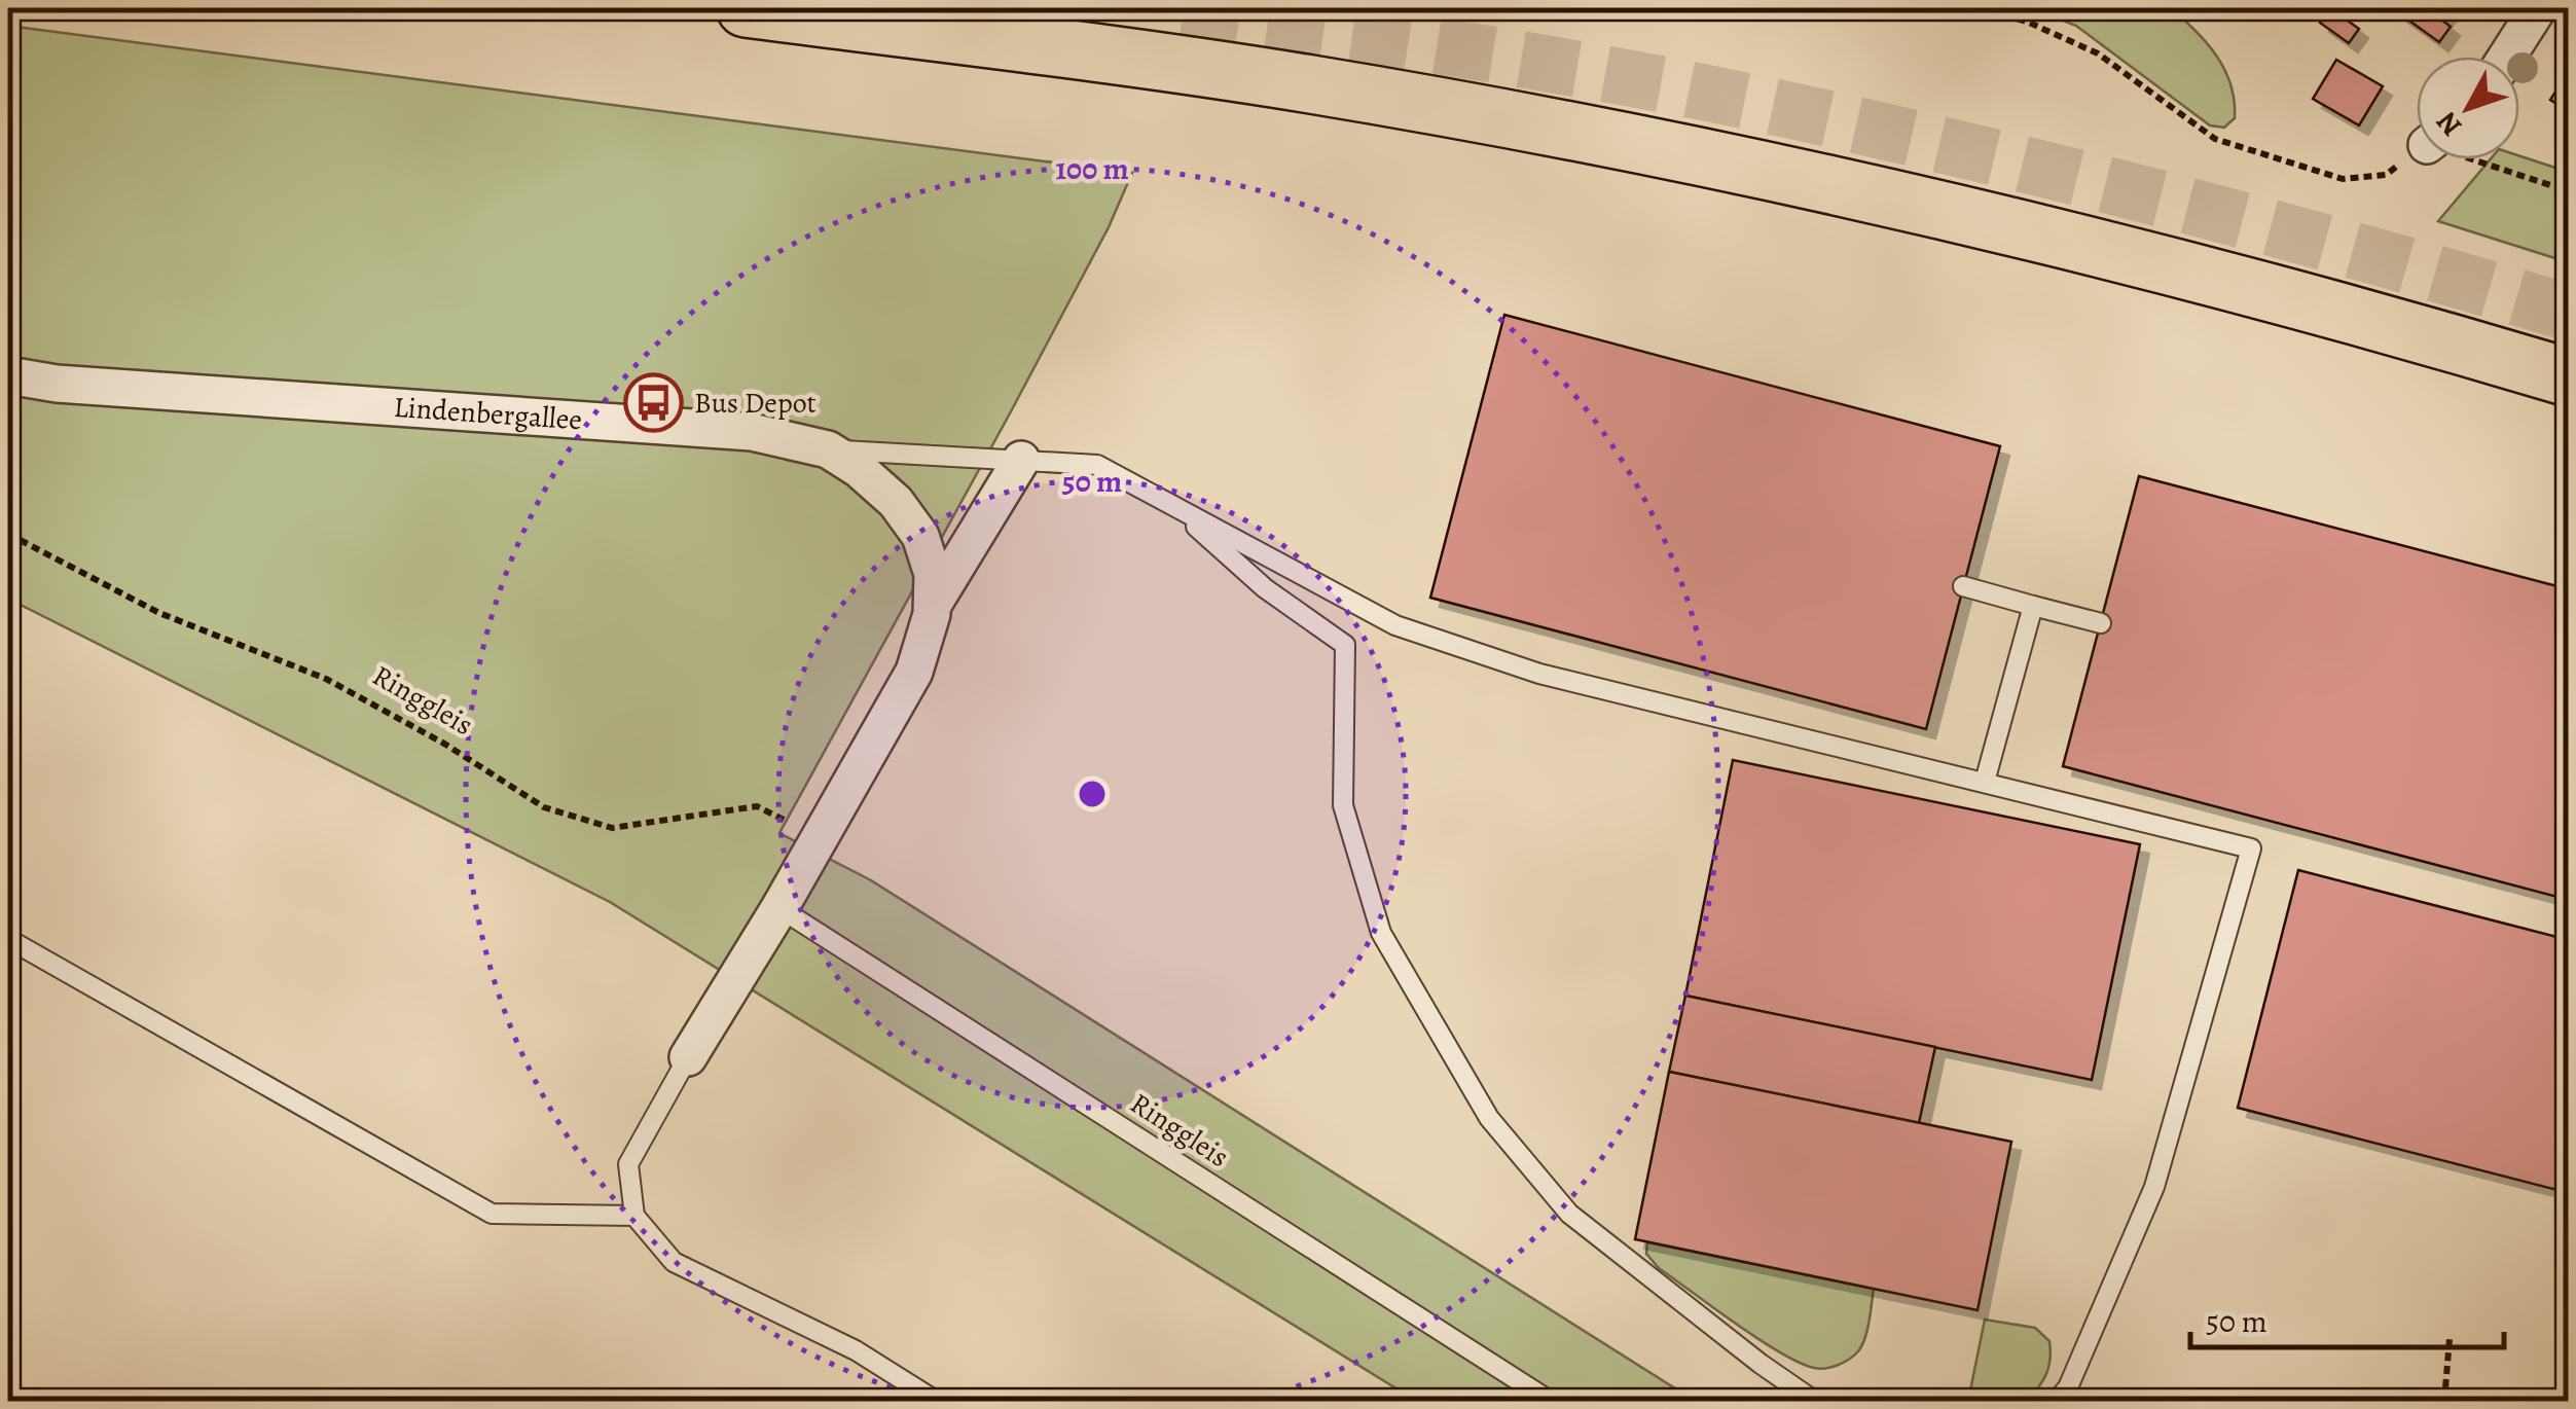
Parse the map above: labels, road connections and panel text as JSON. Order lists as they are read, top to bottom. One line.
{"streets":{"street":["Lindenbergallee"],"lane":["Ringgleis"]},"crossings":[["Lindenbergallee","Ringgleis"]],"places":{"bus stop":["Bus Depot"]},"scale_bar":"50 m","north":"bottom left","rings":["100 m","50 m"]}
